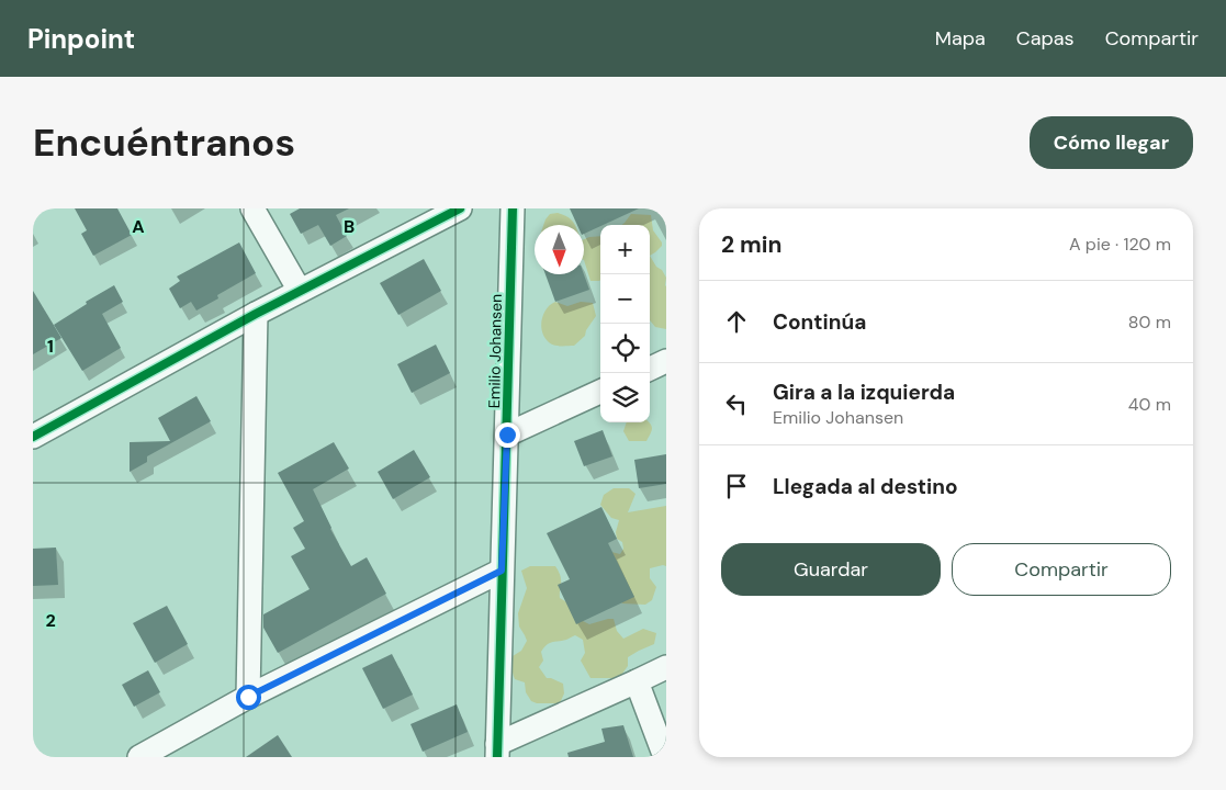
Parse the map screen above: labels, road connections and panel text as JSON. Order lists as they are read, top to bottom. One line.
{"streets":{"street":["Emilio Johansen"]},"north":"bottom","page":{"header":"Pinpoint","nav":["Mapa","Capas","Compartir"],"buttons":["Cómo llegar",["Guardar","Compartir"]],"title":"Encuéntranos","heading":["2 min","A pie · 120 m"],"map_buttons":["+","−"],"list":[["Continúa","80 m"],["Gira a la izquierda","Emilio Johansen","40 m"],"Llegada al destino"]},"grid":{"columns":["A","B"],"rows":["1","2"]}}
